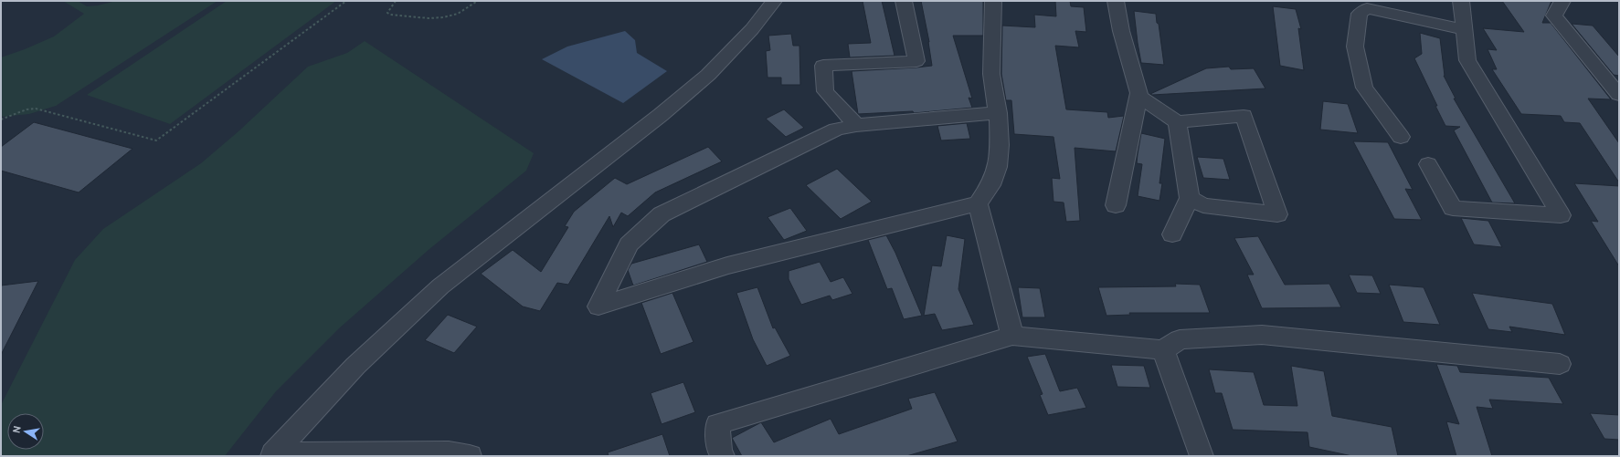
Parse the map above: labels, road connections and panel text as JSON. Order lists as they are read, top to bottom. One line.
{"north":"left"}
